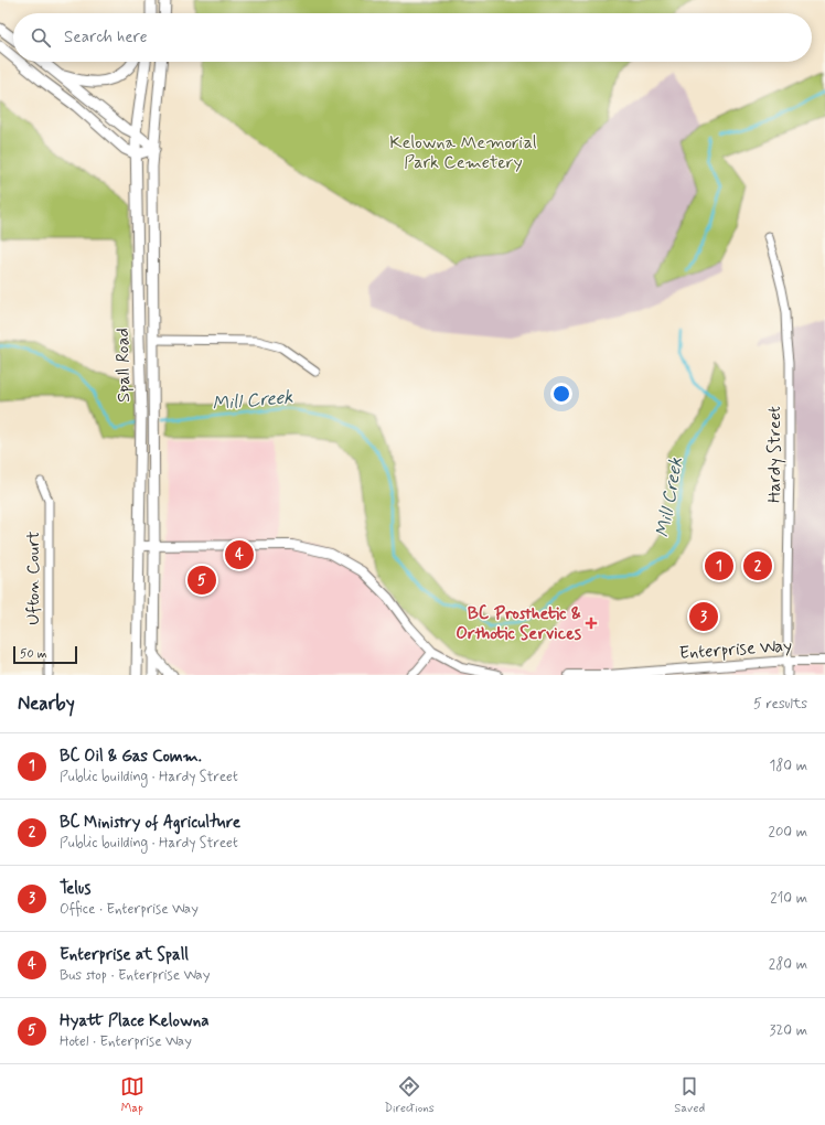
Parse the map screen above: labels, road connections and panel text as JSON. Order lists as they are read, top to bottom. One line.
{"streets":{"main road":["Spall Road"],"street":["Hardy Street","Ufton Court","Enterprise Way"]},"crossings":[["Hardy Street","Enterprise Way"]],"water":["Mill Creek"],"parks":["Kelowna Memorial Park Cemetery"],"places":{"health":["BC Prosthetic & Orthotic Services"]},"scale_bar":"50 m","page":{"search":"Search here","pins":["4","1","2","5","3"],"scale":"50 m","heading":["Nearby","5 results"],"list":[{"mark":"1","name":"BC Oil & Gas Comm.","note":"Public building · Hardy Street","value":"180 m"},{"mark":"2","name":"BC Ministry of Agriculture","note":"Public building · Hardy Street","value":"200 m"},{"mark":"3","name":"Telus","note":"Office · Enterprise Way","value":"210 m"},{"mark":"4","name":"Enterprise at Spall","note":"Bus stop · Enterprise Way","value":"280 m"},{"mark":"5","name":"Hyatt Place Kelowna","note":"Hotel · Enterprise Way","value":"320 m"}],"nav":["Map","Directions","Saved"]}}
